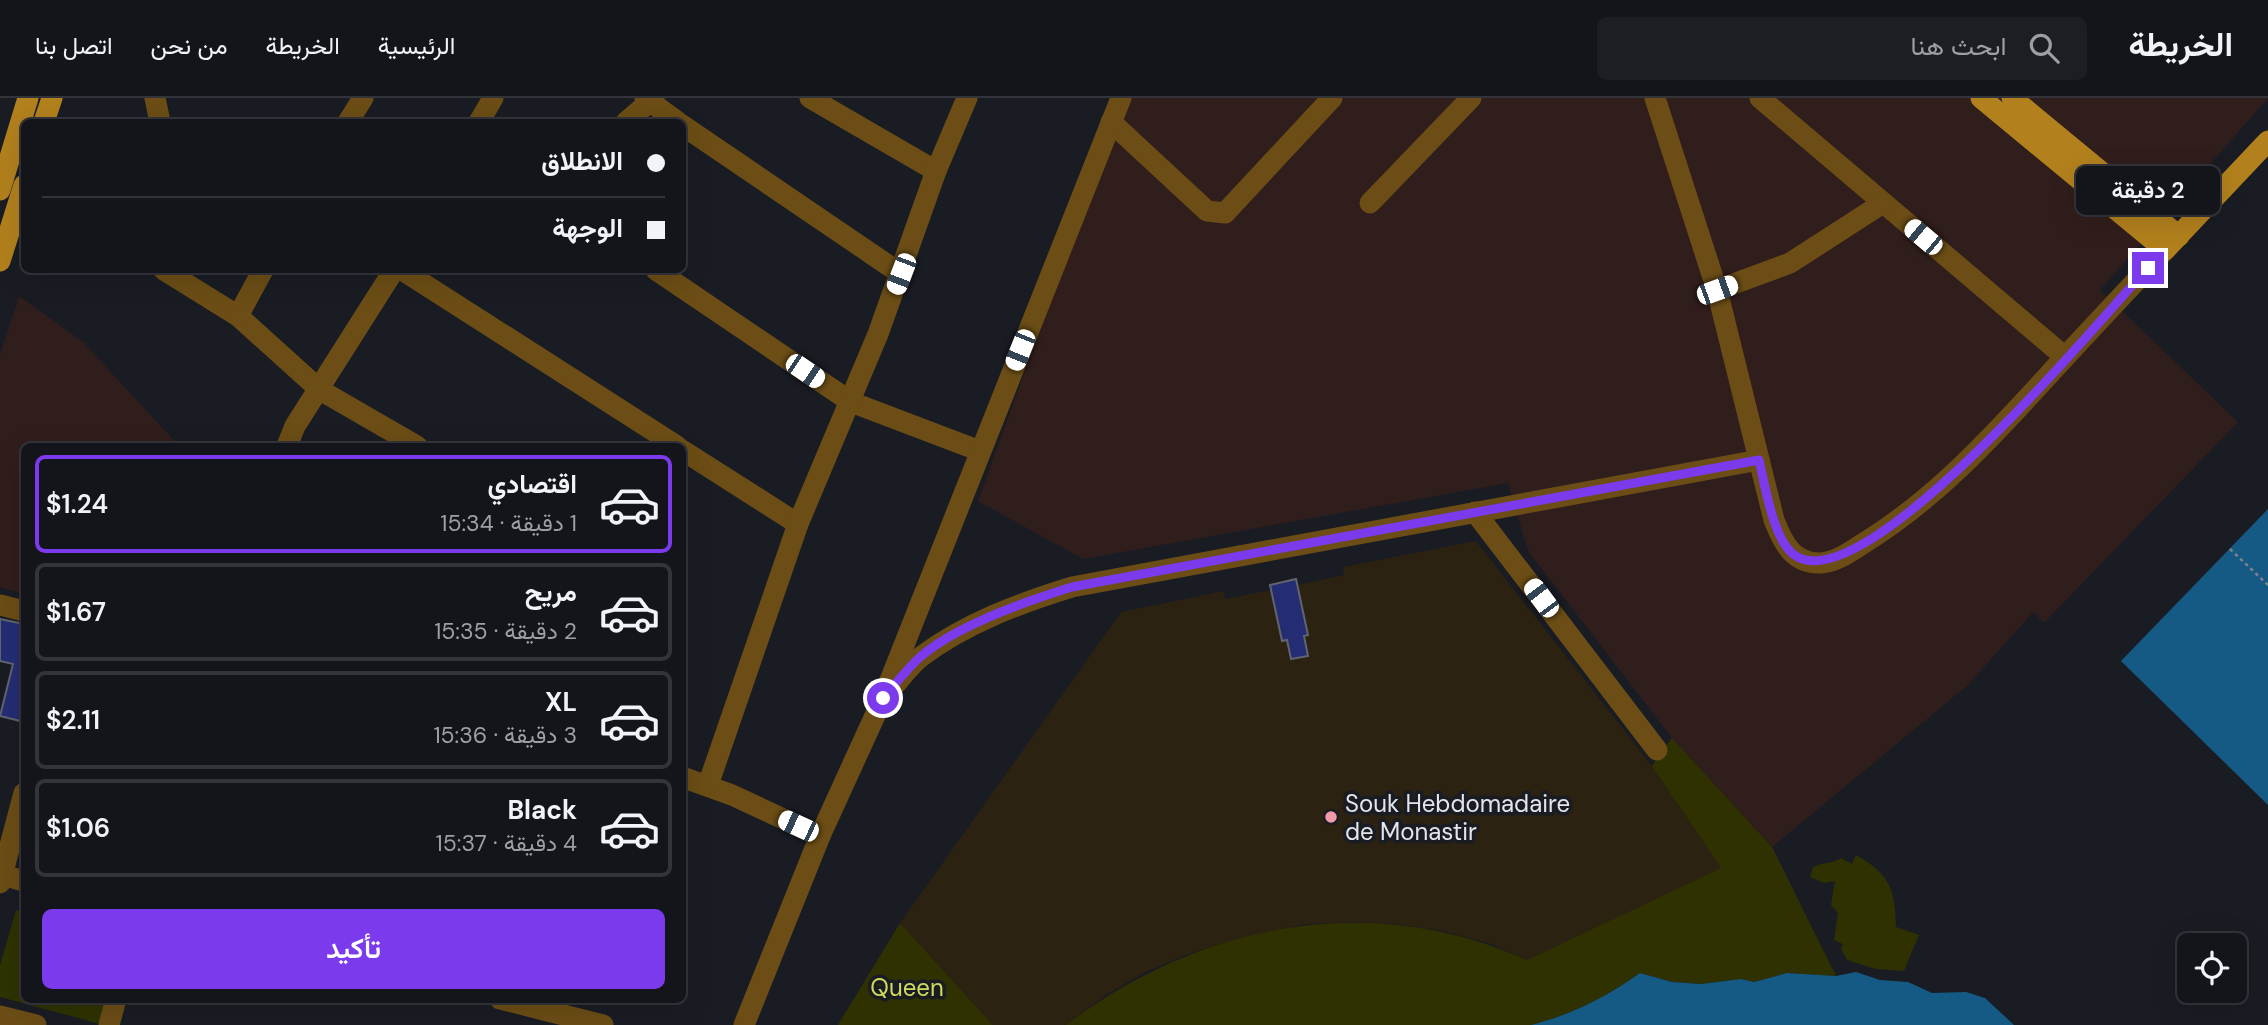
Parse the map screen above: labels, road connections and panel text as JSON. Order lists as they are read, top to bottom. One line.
{"parks":["Queen"],"places":["Souk Hebdomadaire de Monastir"],"page":{"header":"الخريطة","search":"ابحث هنا","nav":["الرئيسية","الخريطة","من نحن","اتصل بنا"],"banner":["الانطلاق","الوجهة"],"bubble":"2 دقيقة","list":[{"name":"اقتصادي","note":"1 دقيقة · 15:34","value":"$1.24"},{"name":"مريح","note":"2 دقيقة · 15:35","value":"$1.67"},{"name":"XL","note":"3 دقيقة · 15:36","value":"$2.11"},{"name":"Black","note":"4 دقيقة · 15:37","value":"$1.06"}],"buttons":"تأكيد"}}
